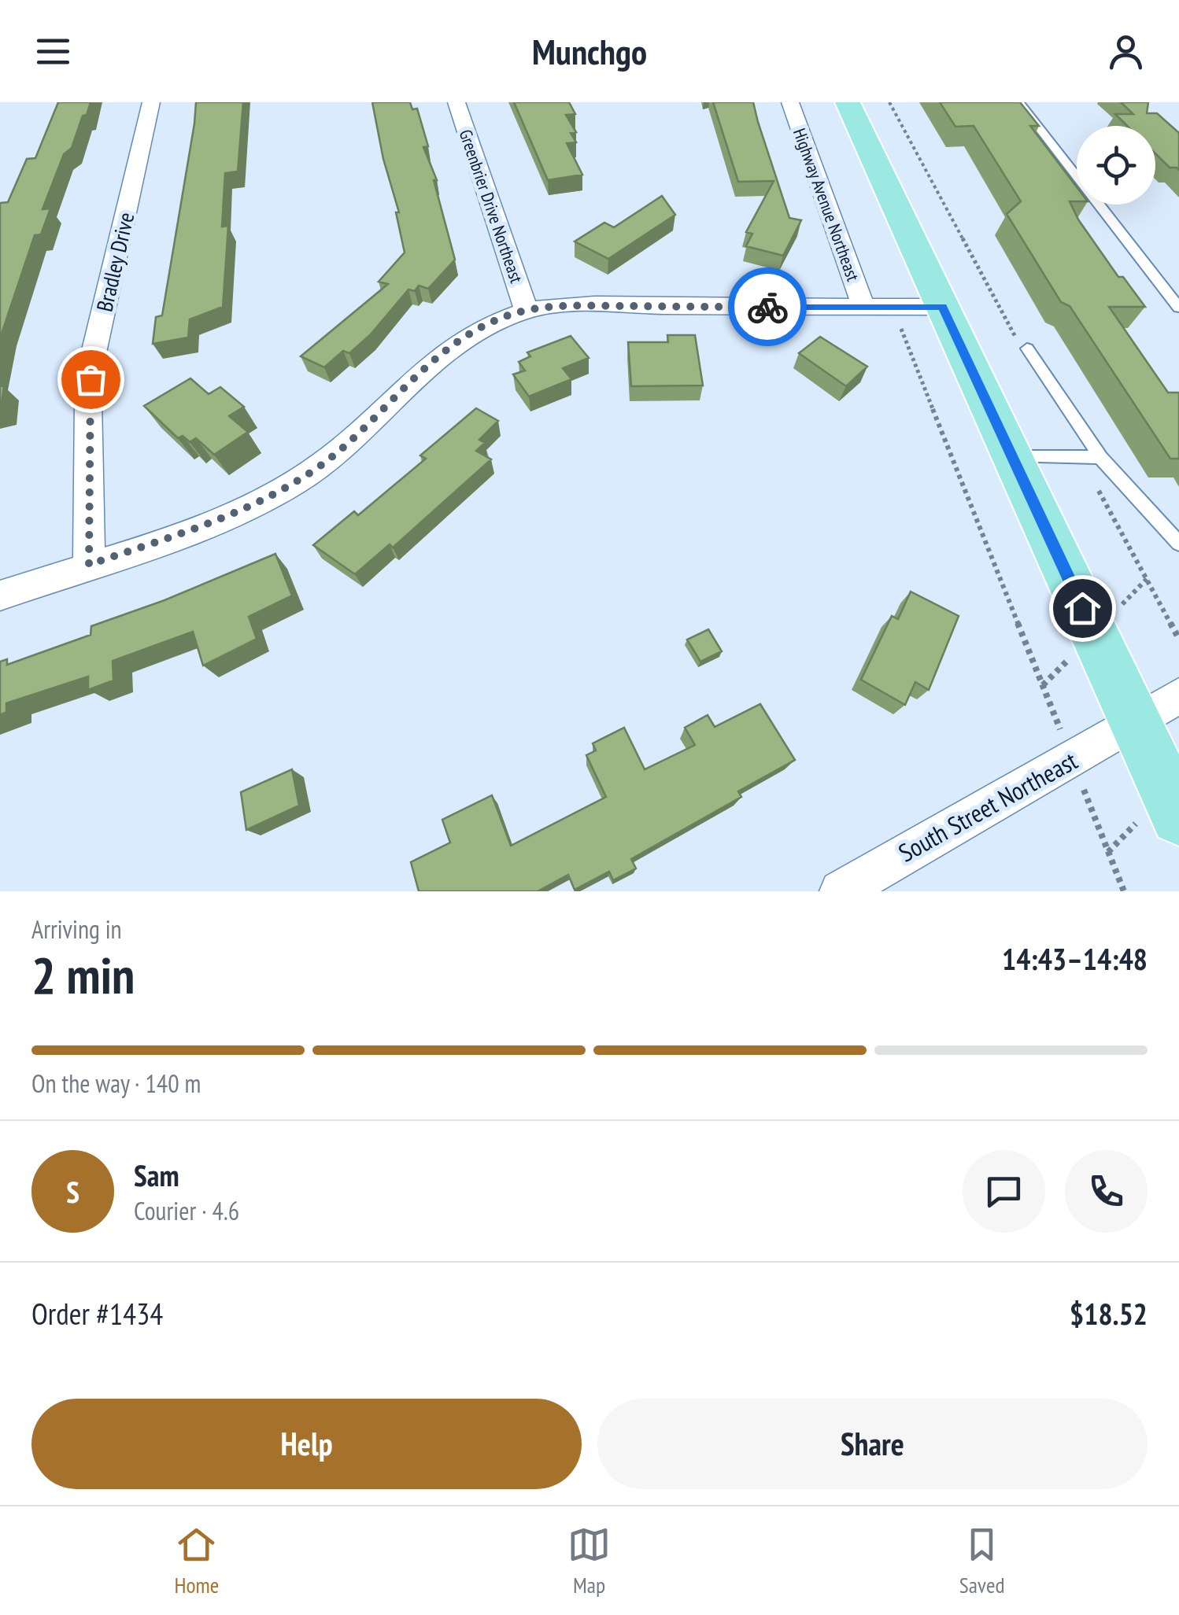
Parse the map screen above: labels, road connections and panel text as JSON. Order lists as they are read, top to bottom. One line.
{"streets":{"street":["Highway Avenue Northeast","Greenbrier Drive Northeast","Bradley Drive","South Street Northeast"]},"page":{"header":"Munchgo","heading":["2 min","Arriving in","14:43–14:48"],"panel":["Sam","Courier · 4.6","Order #1434","$18.52"],"bar":"On the way · 140 m","round":"S","buttons":["Help","Share"],"tabs":["Home","Map","Saved"]}}
